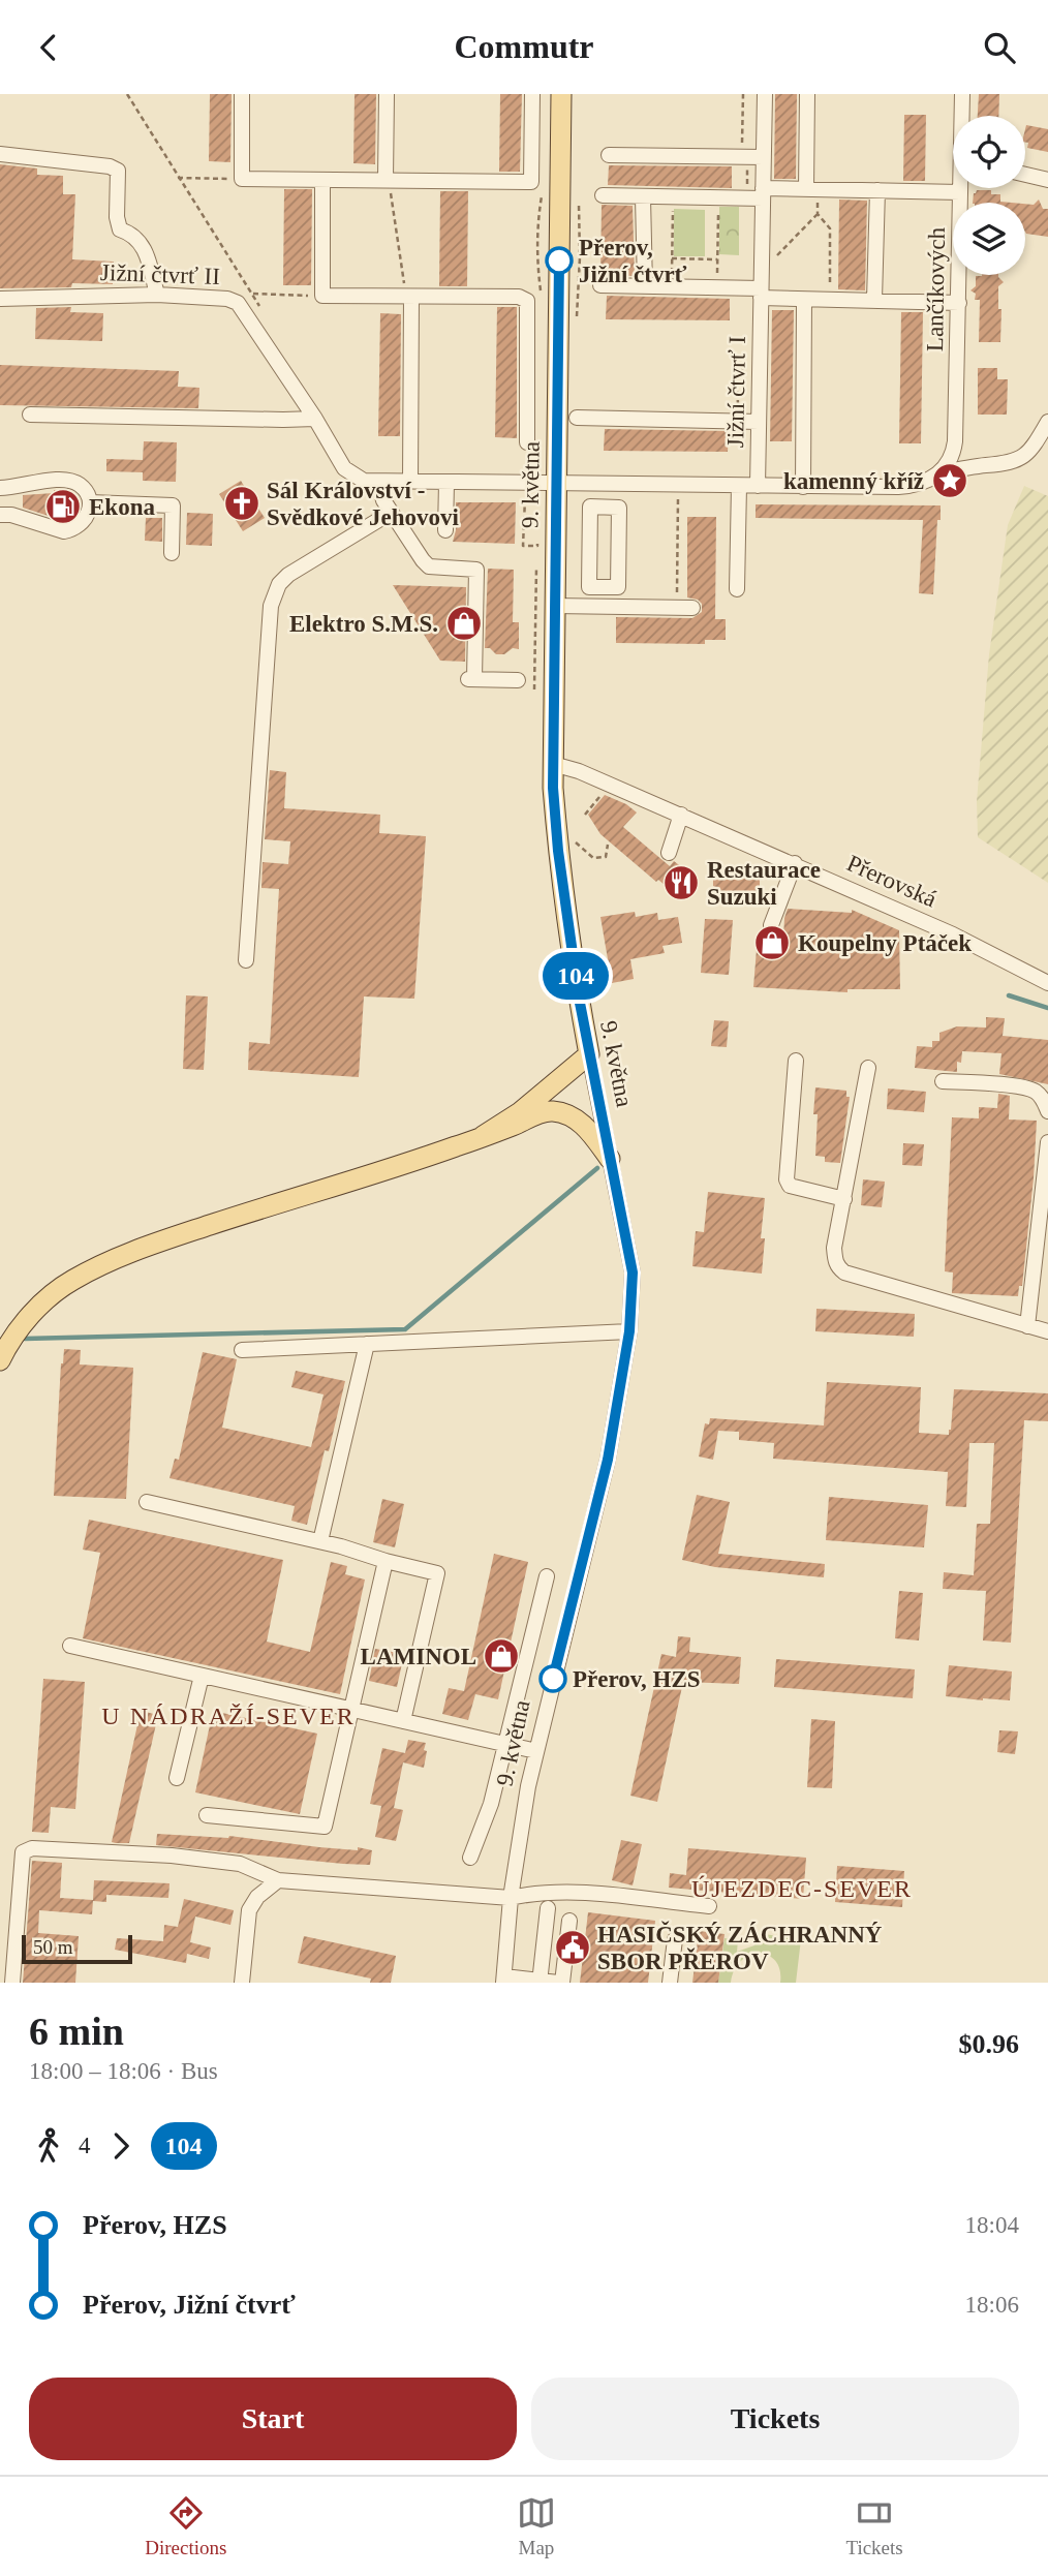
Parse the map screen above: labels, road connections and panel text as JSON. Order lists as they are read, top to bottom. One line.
{"streets":{"main road":["9. května"],"street":["Jižní čtvrť II","Lančíkových","Jižní čtvrť I","Přerovská"]},"crossings":[["9. května","Přerovská"]],"districts":["U NÁDRAŽÍ-SEVER","ÚJEZDEC-SEVER"],"places":{"other":["Přerov, Jižní čtvrť","Přerov, HZS"],"place":["kamenný kříž"],"church":["Sál Království - Svědkové Jehovovi"],"fuel station":["Ekona"],"shop":["Elektro S.M.S.","Koupelny Ptáček","LAMINOL"],"restaurant":["Restaurace Suzuki"],"public building":["HASIČSKÝ ZÁCHRANNÝ SBOR PŘEROV"]},"lines":["bus line 104"],"scale_bar":"50 m","page":{"header":"Commutr","on_map":"104","scale":"50 m","heading":["6 min","18:00 – 18:06 · Bus","$0.96"],"legs":["4","104"],"list":[{"name":"Přerov, HZS","value":"18:04"},{"name":"Přerov, Jižní čtvrť","value":"18:06"}],"buttons":["Start","Tickets"],"tabs":["Directions","Map","Tickets"]}}
